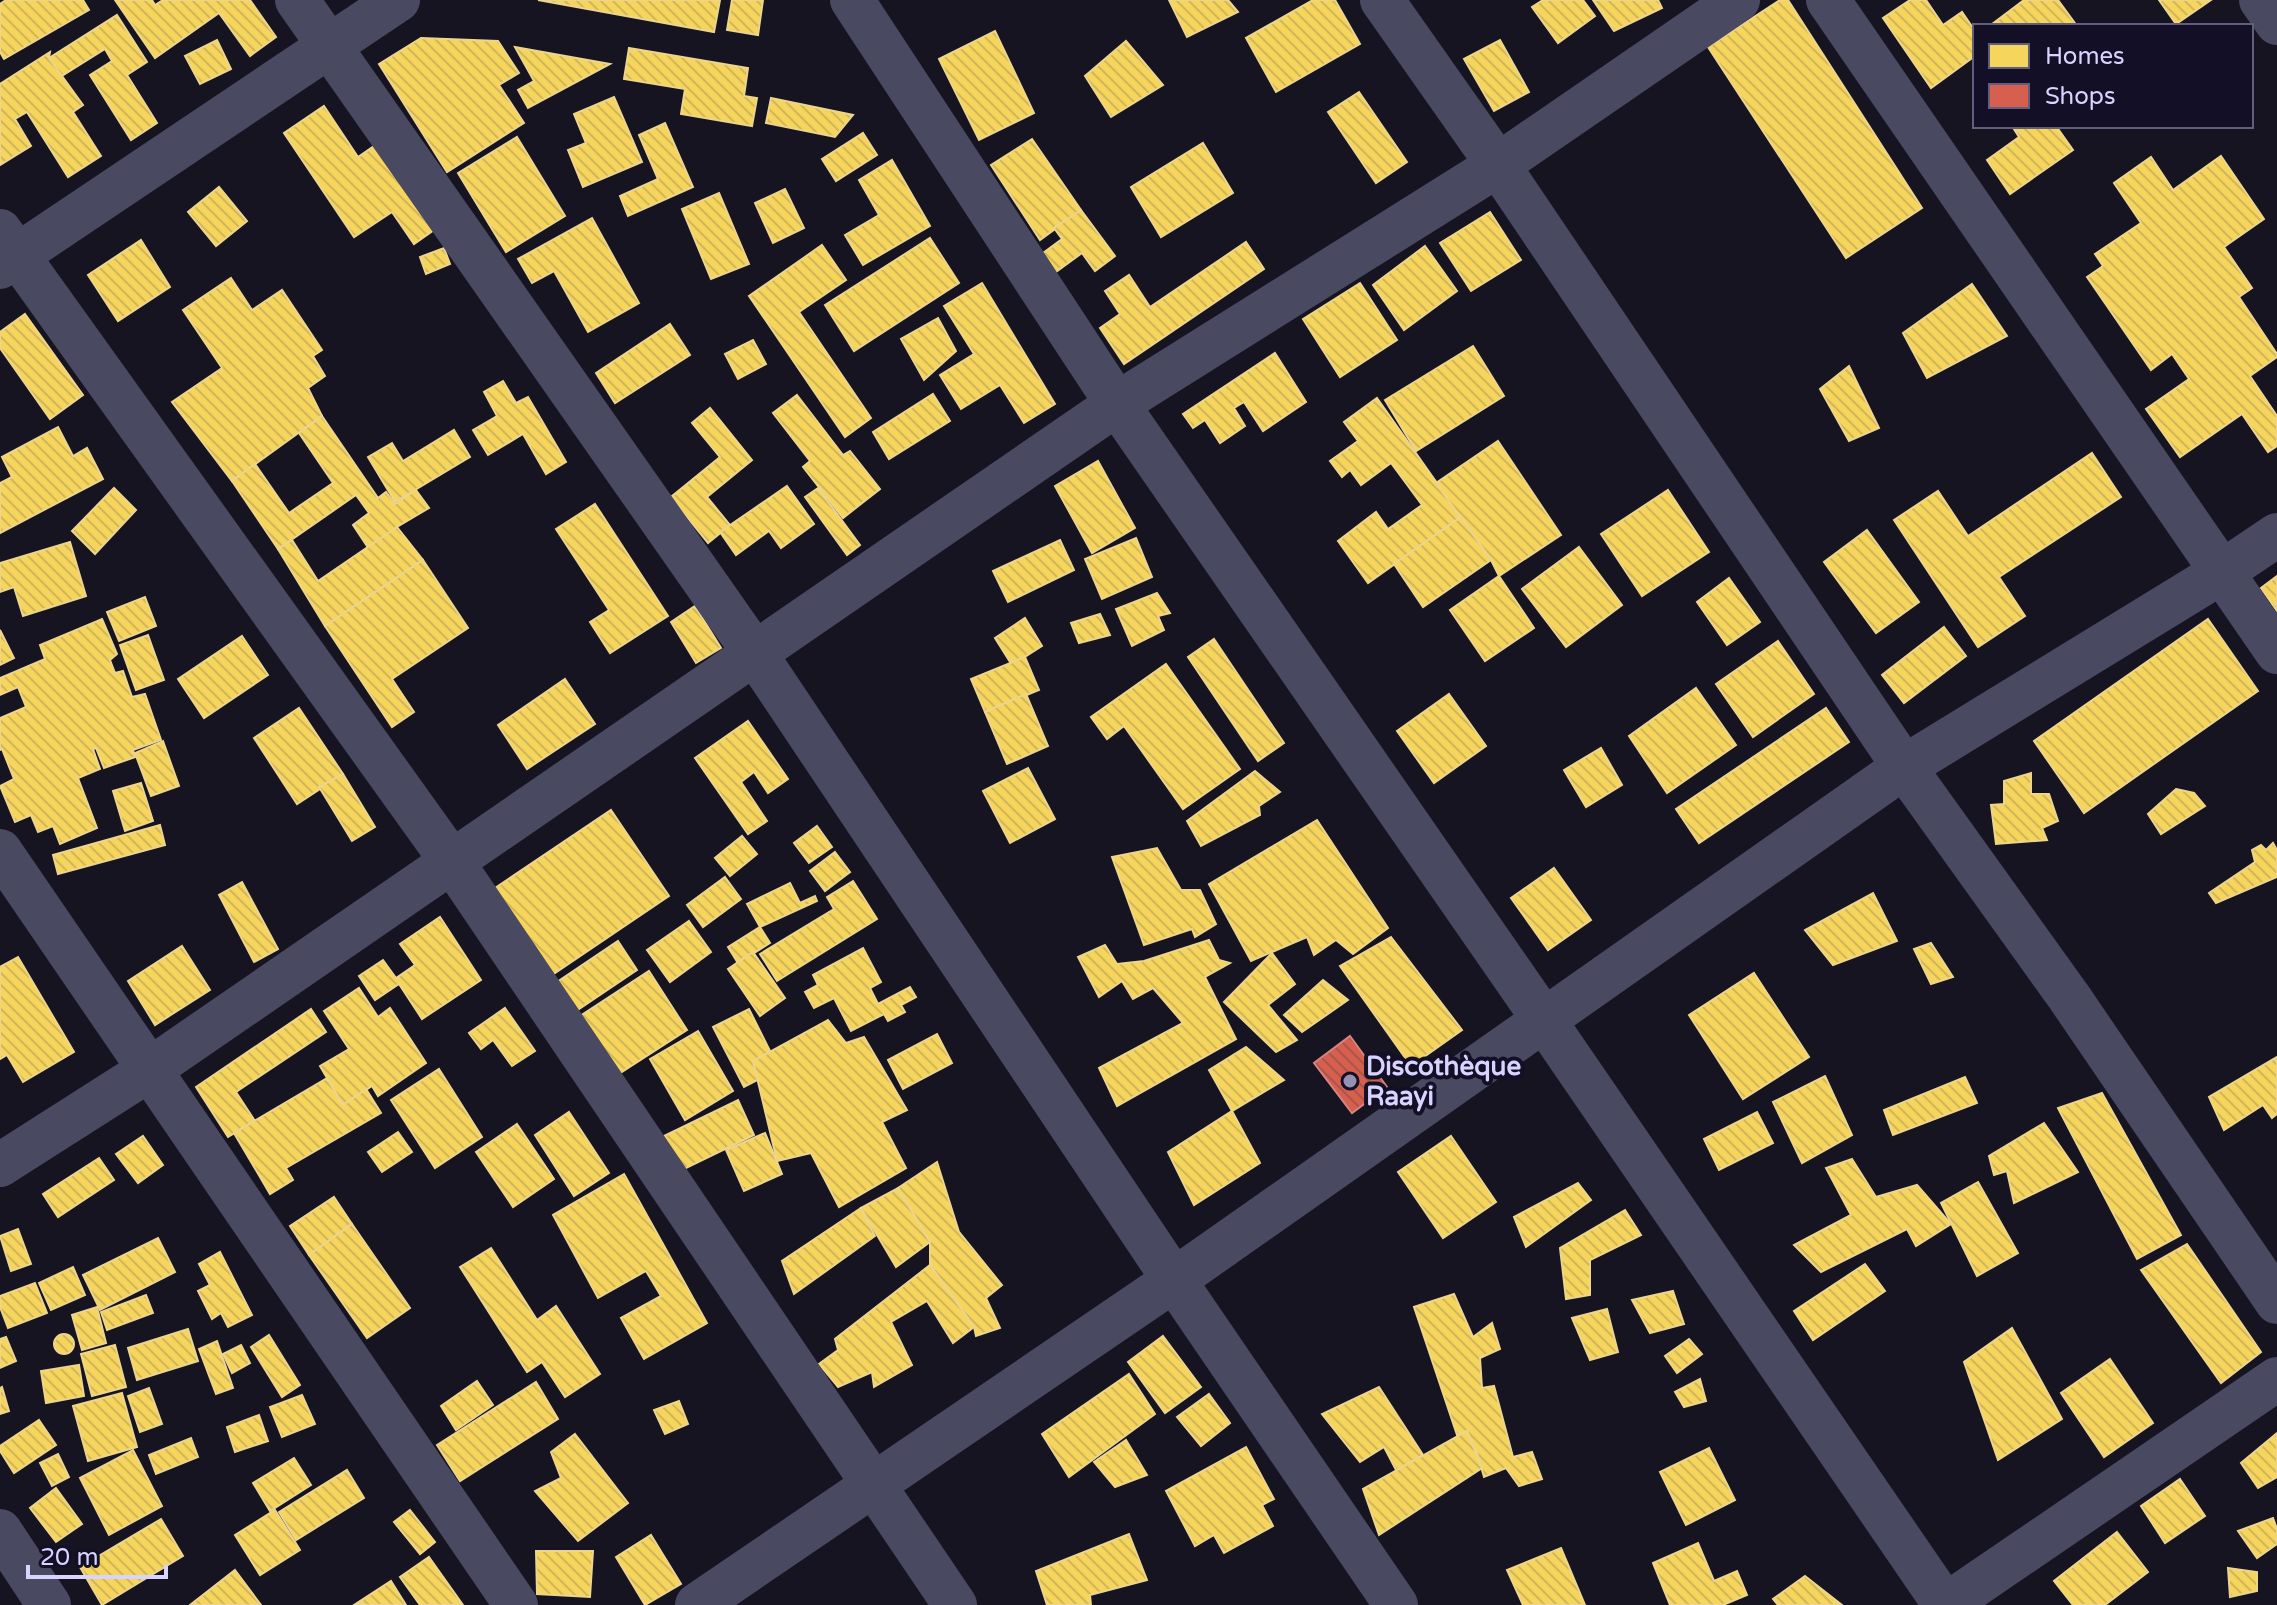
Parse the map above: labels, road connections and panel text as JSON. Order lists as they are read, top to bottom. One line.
{"places":["Discothèque Raayi"],"legend":["Homes","Shops"],"scale_bar":"20 m"}
